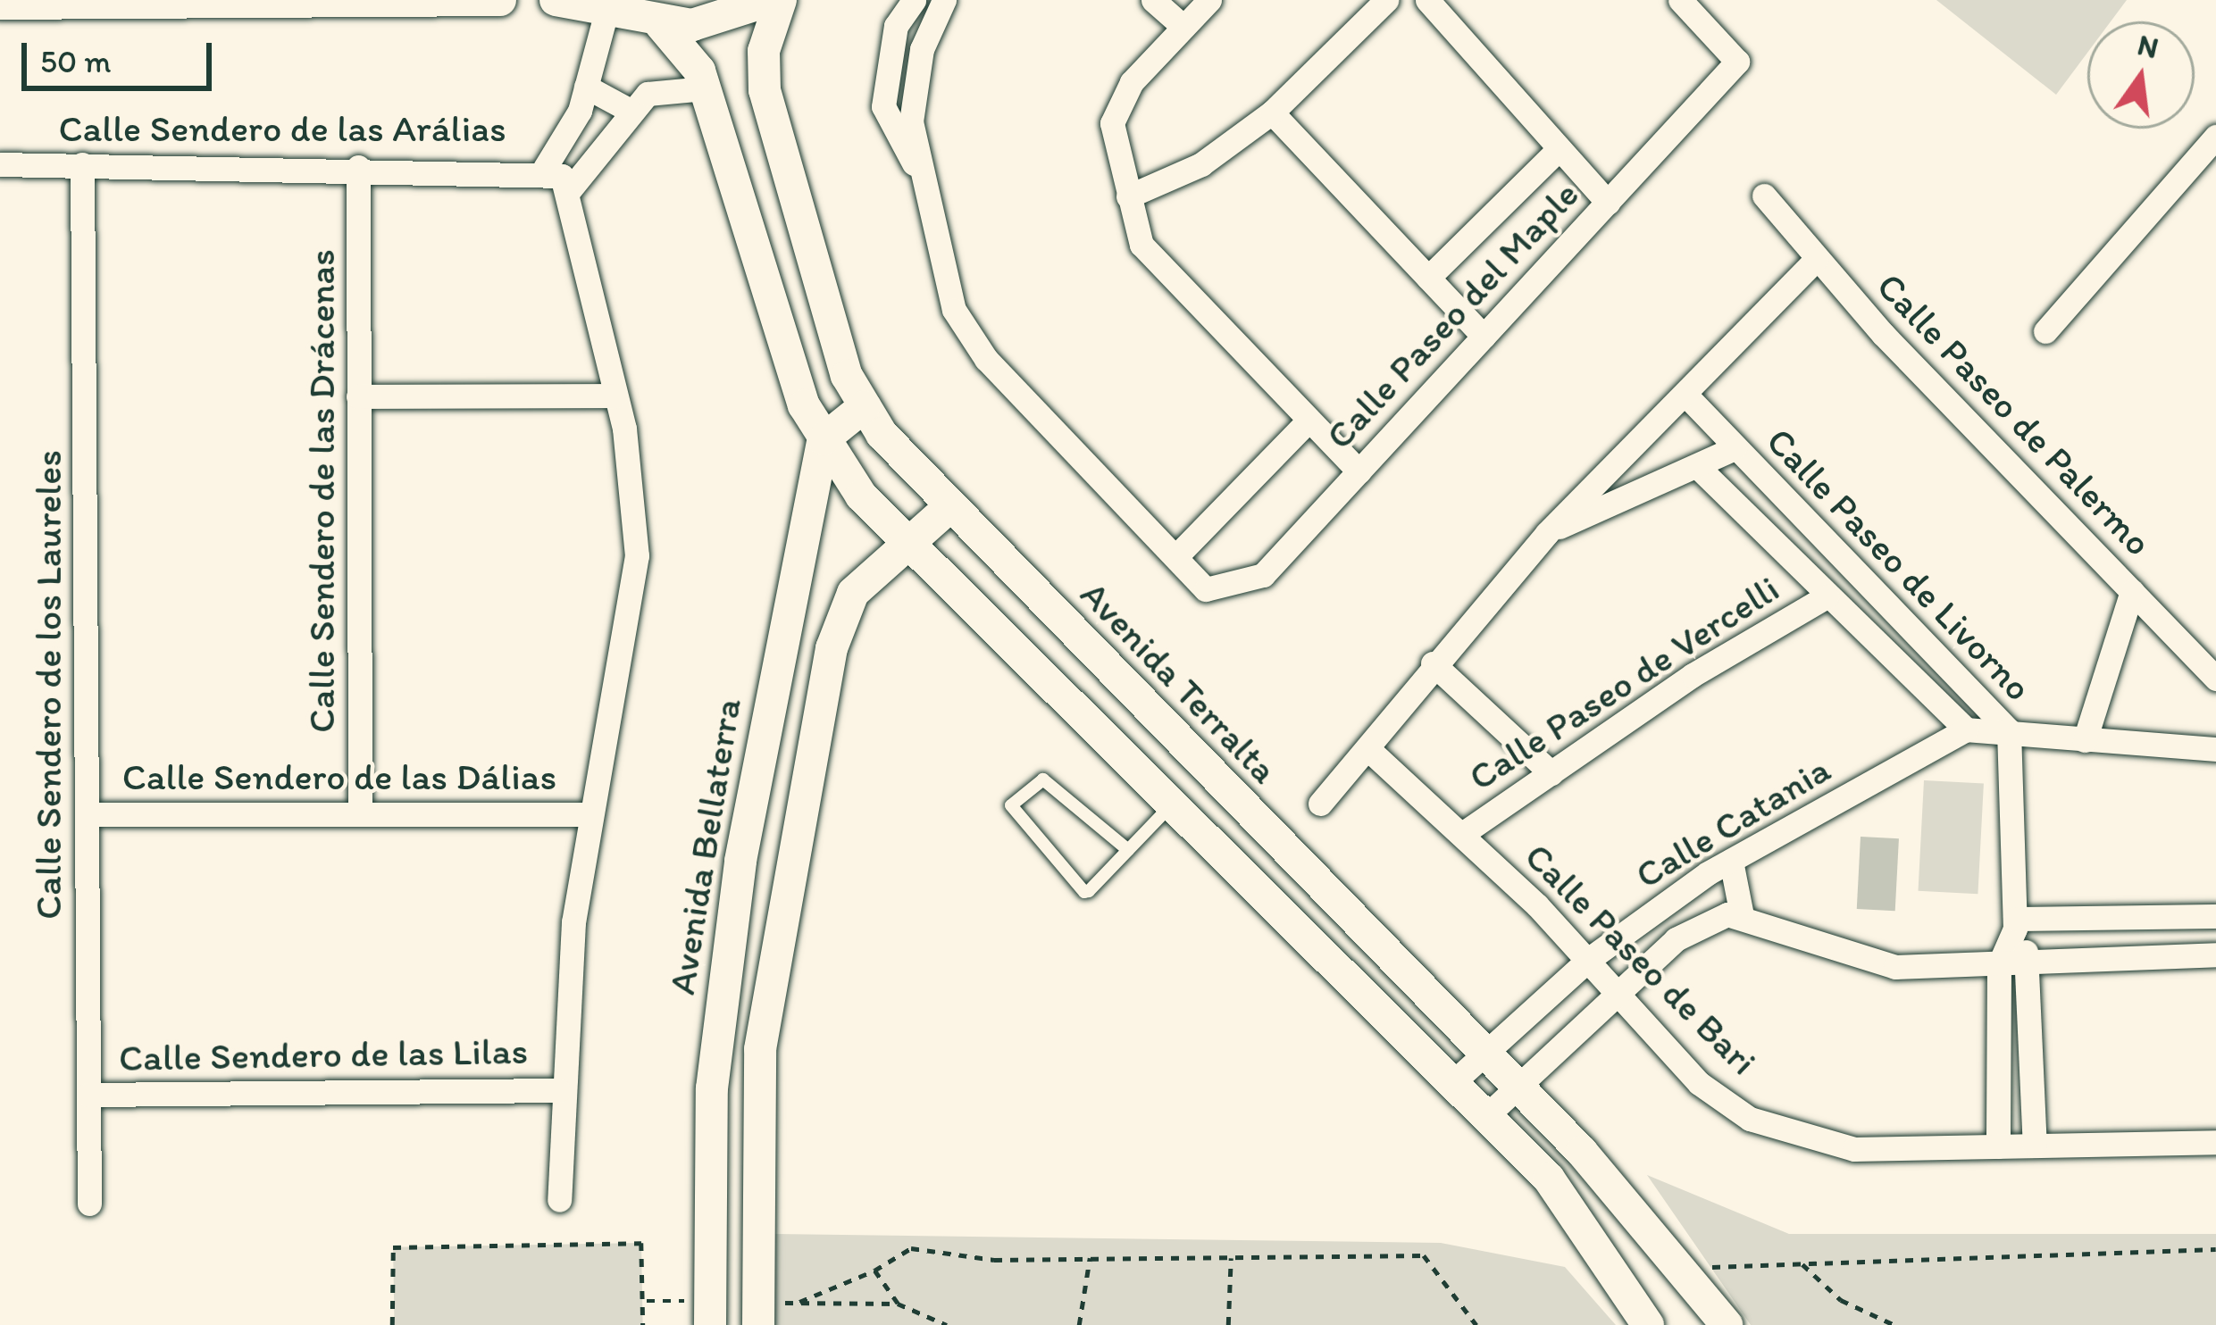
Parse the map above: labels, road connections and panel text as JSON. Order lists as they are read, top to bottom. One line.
{"streets":{"street":["Calle Sendero de las Arálias","Calle Paseo del Maple","Calle Paseo de Palermo","Calle Sendero de las Drácenas","Calle Paseo de Livorno","Avenida Terralta","Calle Paseo de Vercelli","Calle Sendero de los Laureles","Calle Sendero de las Dálias","Calle Catania","Avenida Bellaterra","Calle Paseo de Bari","Calle Sendero de las Lilas"]},"crossings":[["Calle Sendero de las Arálias","Calle Sendero de las Drácenas"],["Calle Sendero de las Arálias","Calle Sendero de los Laureles"],["Calle Sendero de las Drácenas","Calle Sendero de las Dálias"],["Calle Paseo de Livorno","Calle Paseo de Vercelli"],["Calle Paseo de Livorno","Calle Catania"],["Calle Paseo de Livorno","Calle Paseo de Bari"],["Avenida Terralta","Calle Catania"],["Calle Paseo de Vercelli","Calle Paseo de Bari"],["Calle Sendero de los Laureles","Calle Sendero de las Dálias"],["Calle Sendero de los Laureles","Calle Sendero de las Lilas"],["Calle Catania","Calle Paseo de Bari"]],"scale_bar":"50 m","north":"top"}
